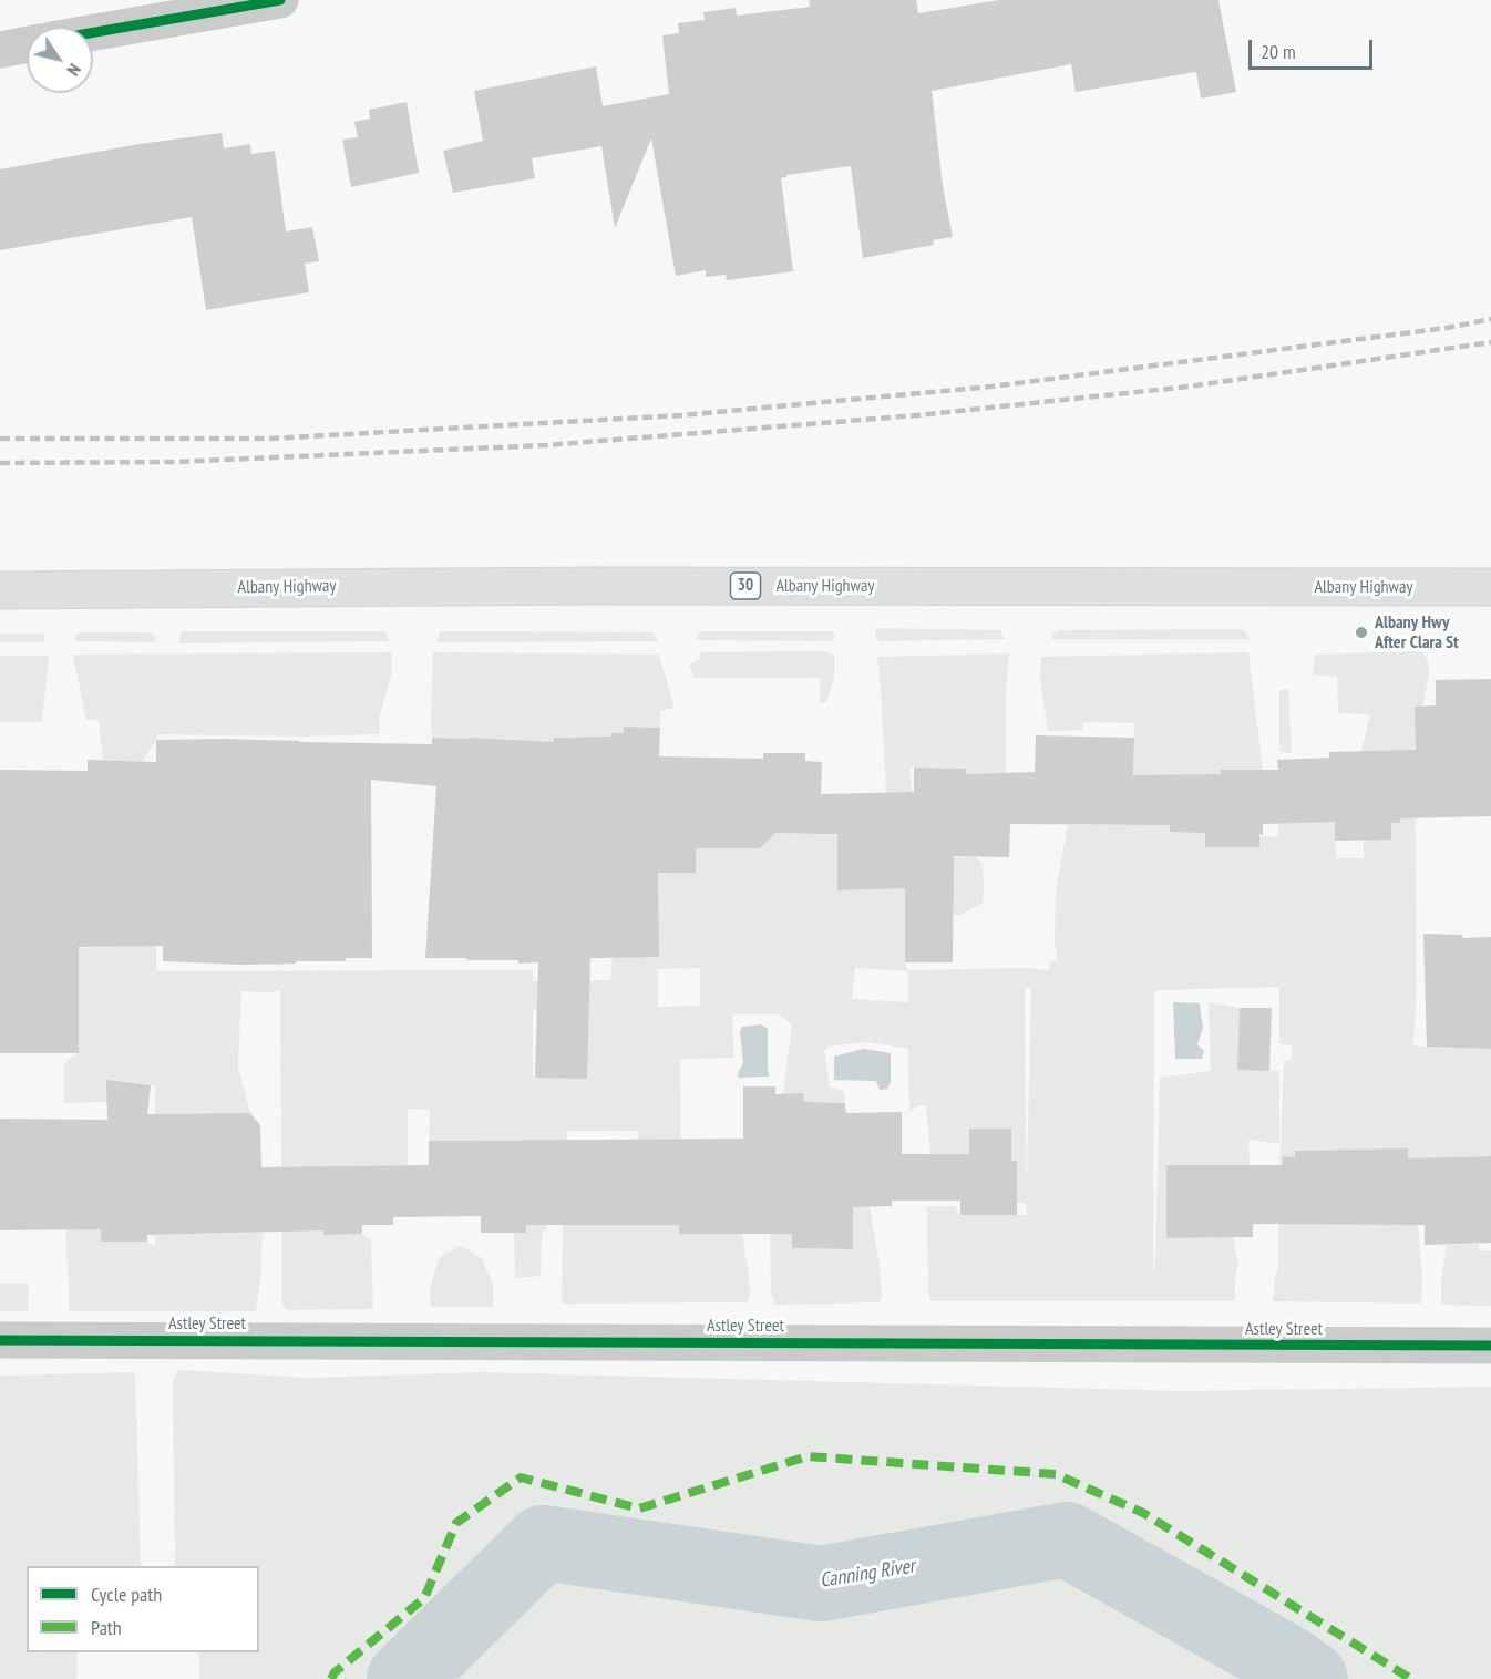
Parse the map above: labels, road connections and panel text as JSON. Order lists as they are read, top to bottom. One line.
{"streets":{"highway":["30","Albany Highway"],"street":["Astley Street"]},"water":["Canning River"],"places":["Albany Hwy After Clara St"],"legend":["Cycle path","Path"],"scale_bar":"20 m","north":"bottom right"}
